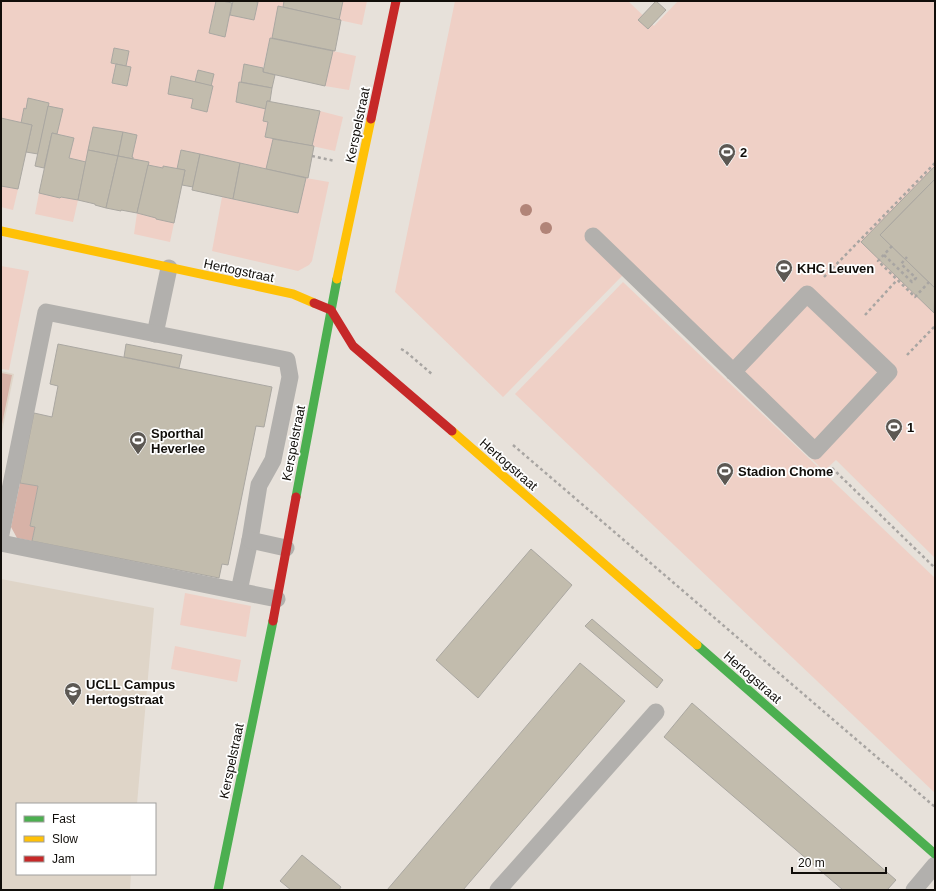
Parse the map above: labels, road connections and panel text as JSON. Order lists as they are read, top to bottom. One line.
{"streets":{"street":["Kerspelstraat","Hertogstraat"]},"crossings":[["Kerspelstraat","Hertogstraat"]],"places":{"sports":["2","KHC Leuven","1","Sporthal Heverlee","Stadion Chome"],"school or university":["UCLL Campus Hertogstraat"]},"legend":["Fast","Slow","Jam"],"scale_bar":"20 m"}
